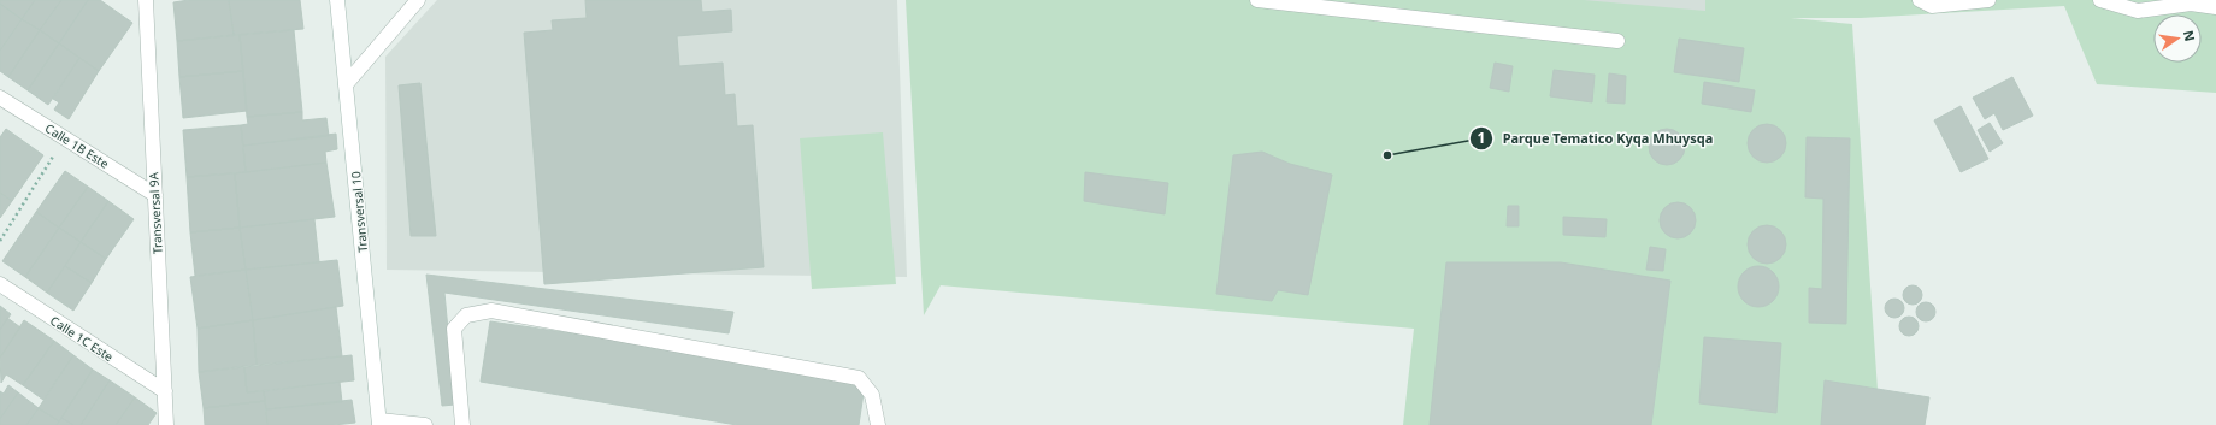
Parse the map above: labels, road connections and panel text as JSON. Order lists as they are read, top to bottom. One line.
{"streets":{"street":["Calle 1B Este","Transversal 10","Transversal 9A","Calle 1C Este"]},"crossings":[["Calle 1B Este","Transversal 9A"],["Transversal 9A","Calle 1C Este"]],"places":["Parque Tematico Kyqa Mhuysqa"],"north":"right"}
